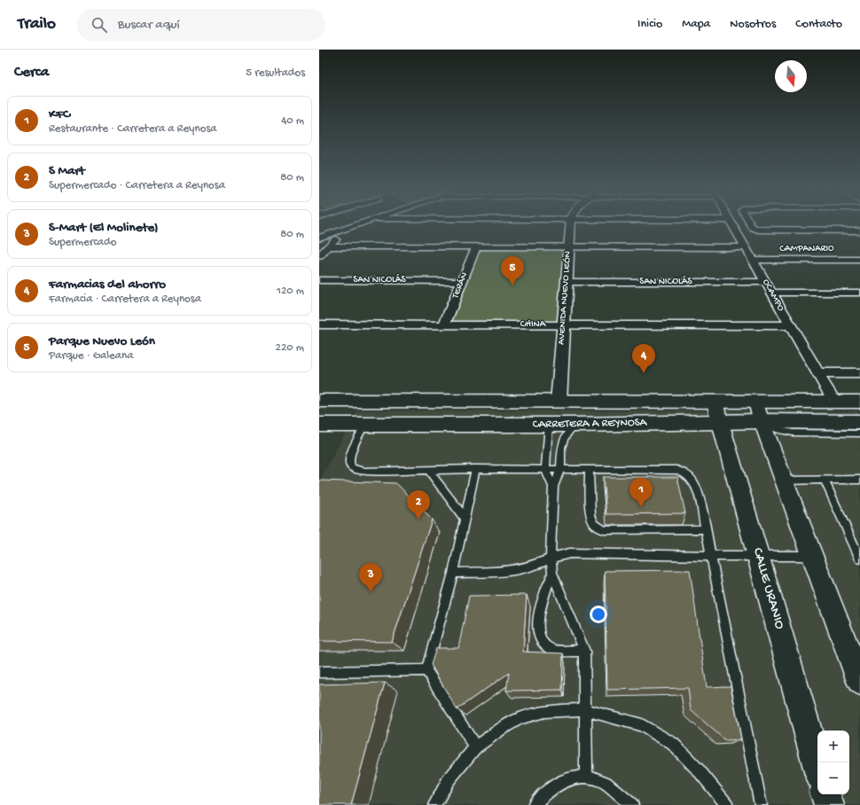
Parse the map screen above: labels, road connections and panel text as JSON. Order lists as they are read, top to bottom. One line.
{"streets":{"main road":["CARRETERA A REYNOSA"],"street":["CAMPANARIO","SAN NICOLÁS","TERÁN","OCAMPO","AVENIDA NUEVO LEÓN","CHINA","CALLE URANIO"]},"crossings":[["CAMPANARIO","OCAMPO"],["SAN NICOLÁS","TERÁN"],["SAN NICOLÁS","OCAMPO"],["SAN NICOLÁS","AVENIDA NUEVO LEÓN"],["TERÁN","CHINA"],["OCAMPO","CHINA"],["OCAMPO","CARRETERA A REYNOSA"],["AVENIDA NUEVO LEÓN","CHINA"],["AVENIDA NUEVO LEÓN","CARRETERA A REYNOSA"],["CARRETERA A REYNOSA","CALLE URANIO"]],"north":"bottom","page":{"header":"Trailo","search":"Buscar aquí","nav":["Inicio","Mapa","Nosotros","Contacto"],"heading":["Cerca","5 resultados"],"list":[{"mark":"1","name":"KFC","note":"Restaurante · Carretera a Reynosa","value":"40 m"},{"mark":"2","name":"S Mart","note":"Supermercado · Carretera a Reynosa","value":"80 m"},{"mark":"3","name":"S-Mart (El Molinete)","note":"Supermercado","value":"80 m"},{"mark":"4","name":"Farmacias del ahorro","note":"Farmacia · Carretera a Reynosa","value":"120 m"},{"mark":"5","name":"Parque Nuevo León","note":"Parque · Galeana","value":"220 m"}],"pins":["5","4","1","2","3"],"map_buttons":["+","−"]}}
